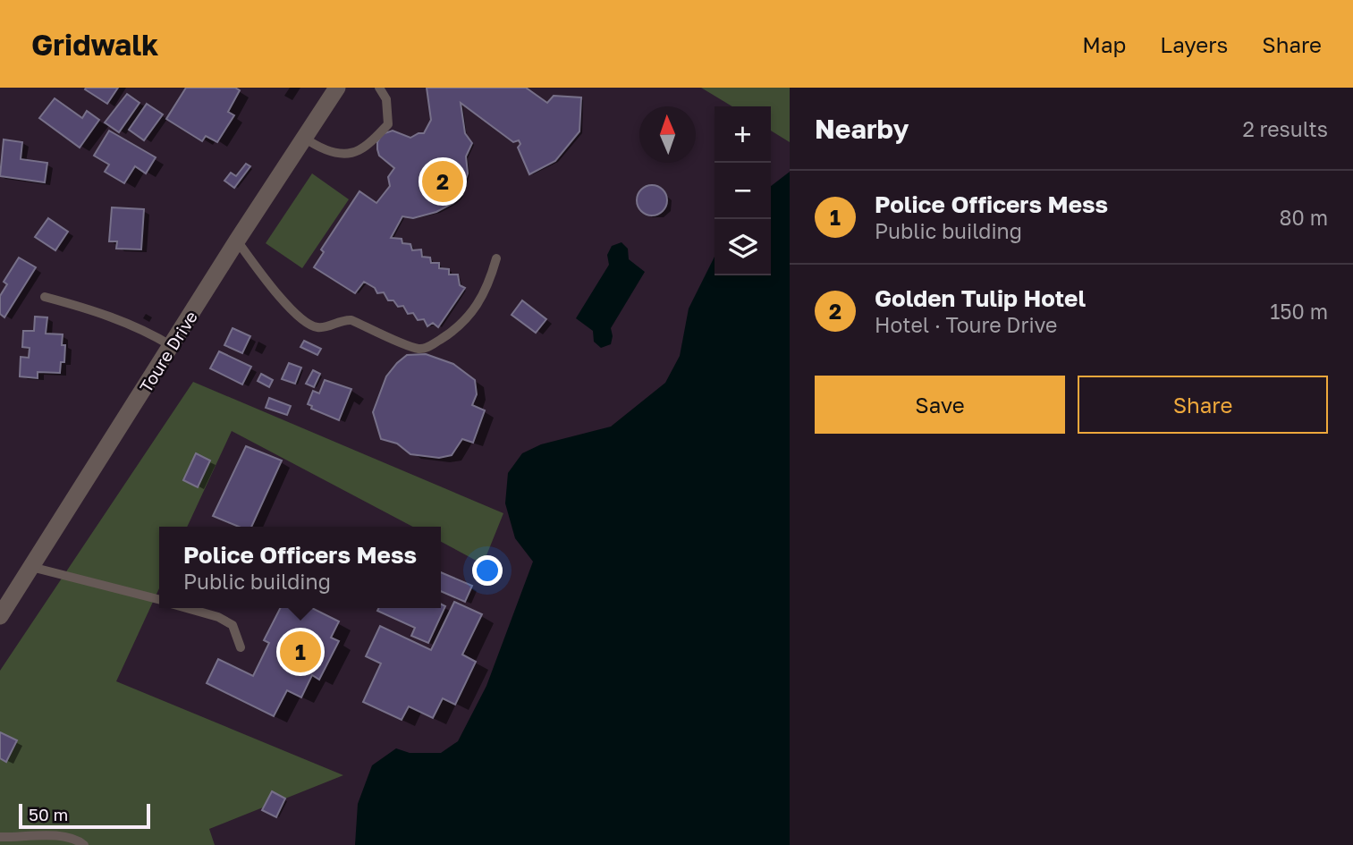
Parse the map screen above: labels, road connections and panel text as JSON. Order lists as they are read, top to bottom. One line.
{"streets":{"street":["Toure Drive"]},"scale_bar":"50 m","north":"top","page":{"header":"Gridwalk","nav":["Map","Layers","Share"],"heading":["Nearby","2 results"],"map_buttons":["+","−"],"pins":["2","1"],"list":[{"mark":"1","name":"Police Officers Mess","note":"Public building","value":"80 m"},{"mark":"2","name":"Golden Tulip Hotel","note":"Hotel · Toure Drive","value":"150 m"}],"buttons":["Save","Share"],"popup":["Police Officers Mess","Public building"],"scale":"50 m"}}
